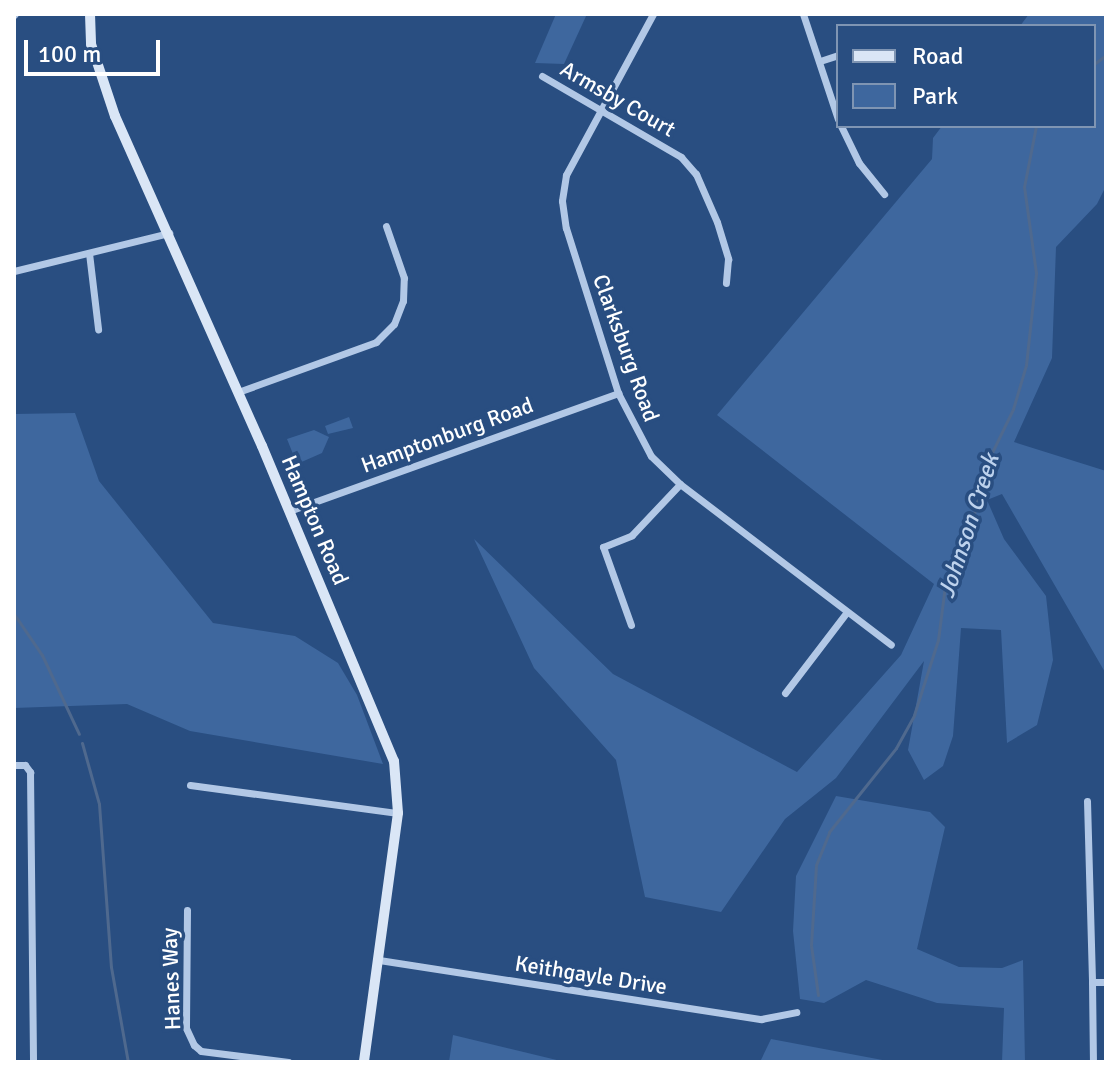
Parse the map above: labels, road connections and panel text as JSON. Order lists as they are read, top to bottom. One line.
{"streets":{"main road":["Hampton Road"],"street":["Armsby Court","Clarksburg Road","Hamptonburg Road","Keithgayle Drive","Hanes Way"]},"crossings":[["Armsby Court","Clarksburg Road"],["Clarksburg Road","Hamptonburg Road"],["Hamptonburg Road","Hampton Road"],["Hampton Road","Keithgayle Drive"]],"water":["Johnson Creek"],"legend":["Road","Park"],"scale_bar":"100 m"}
